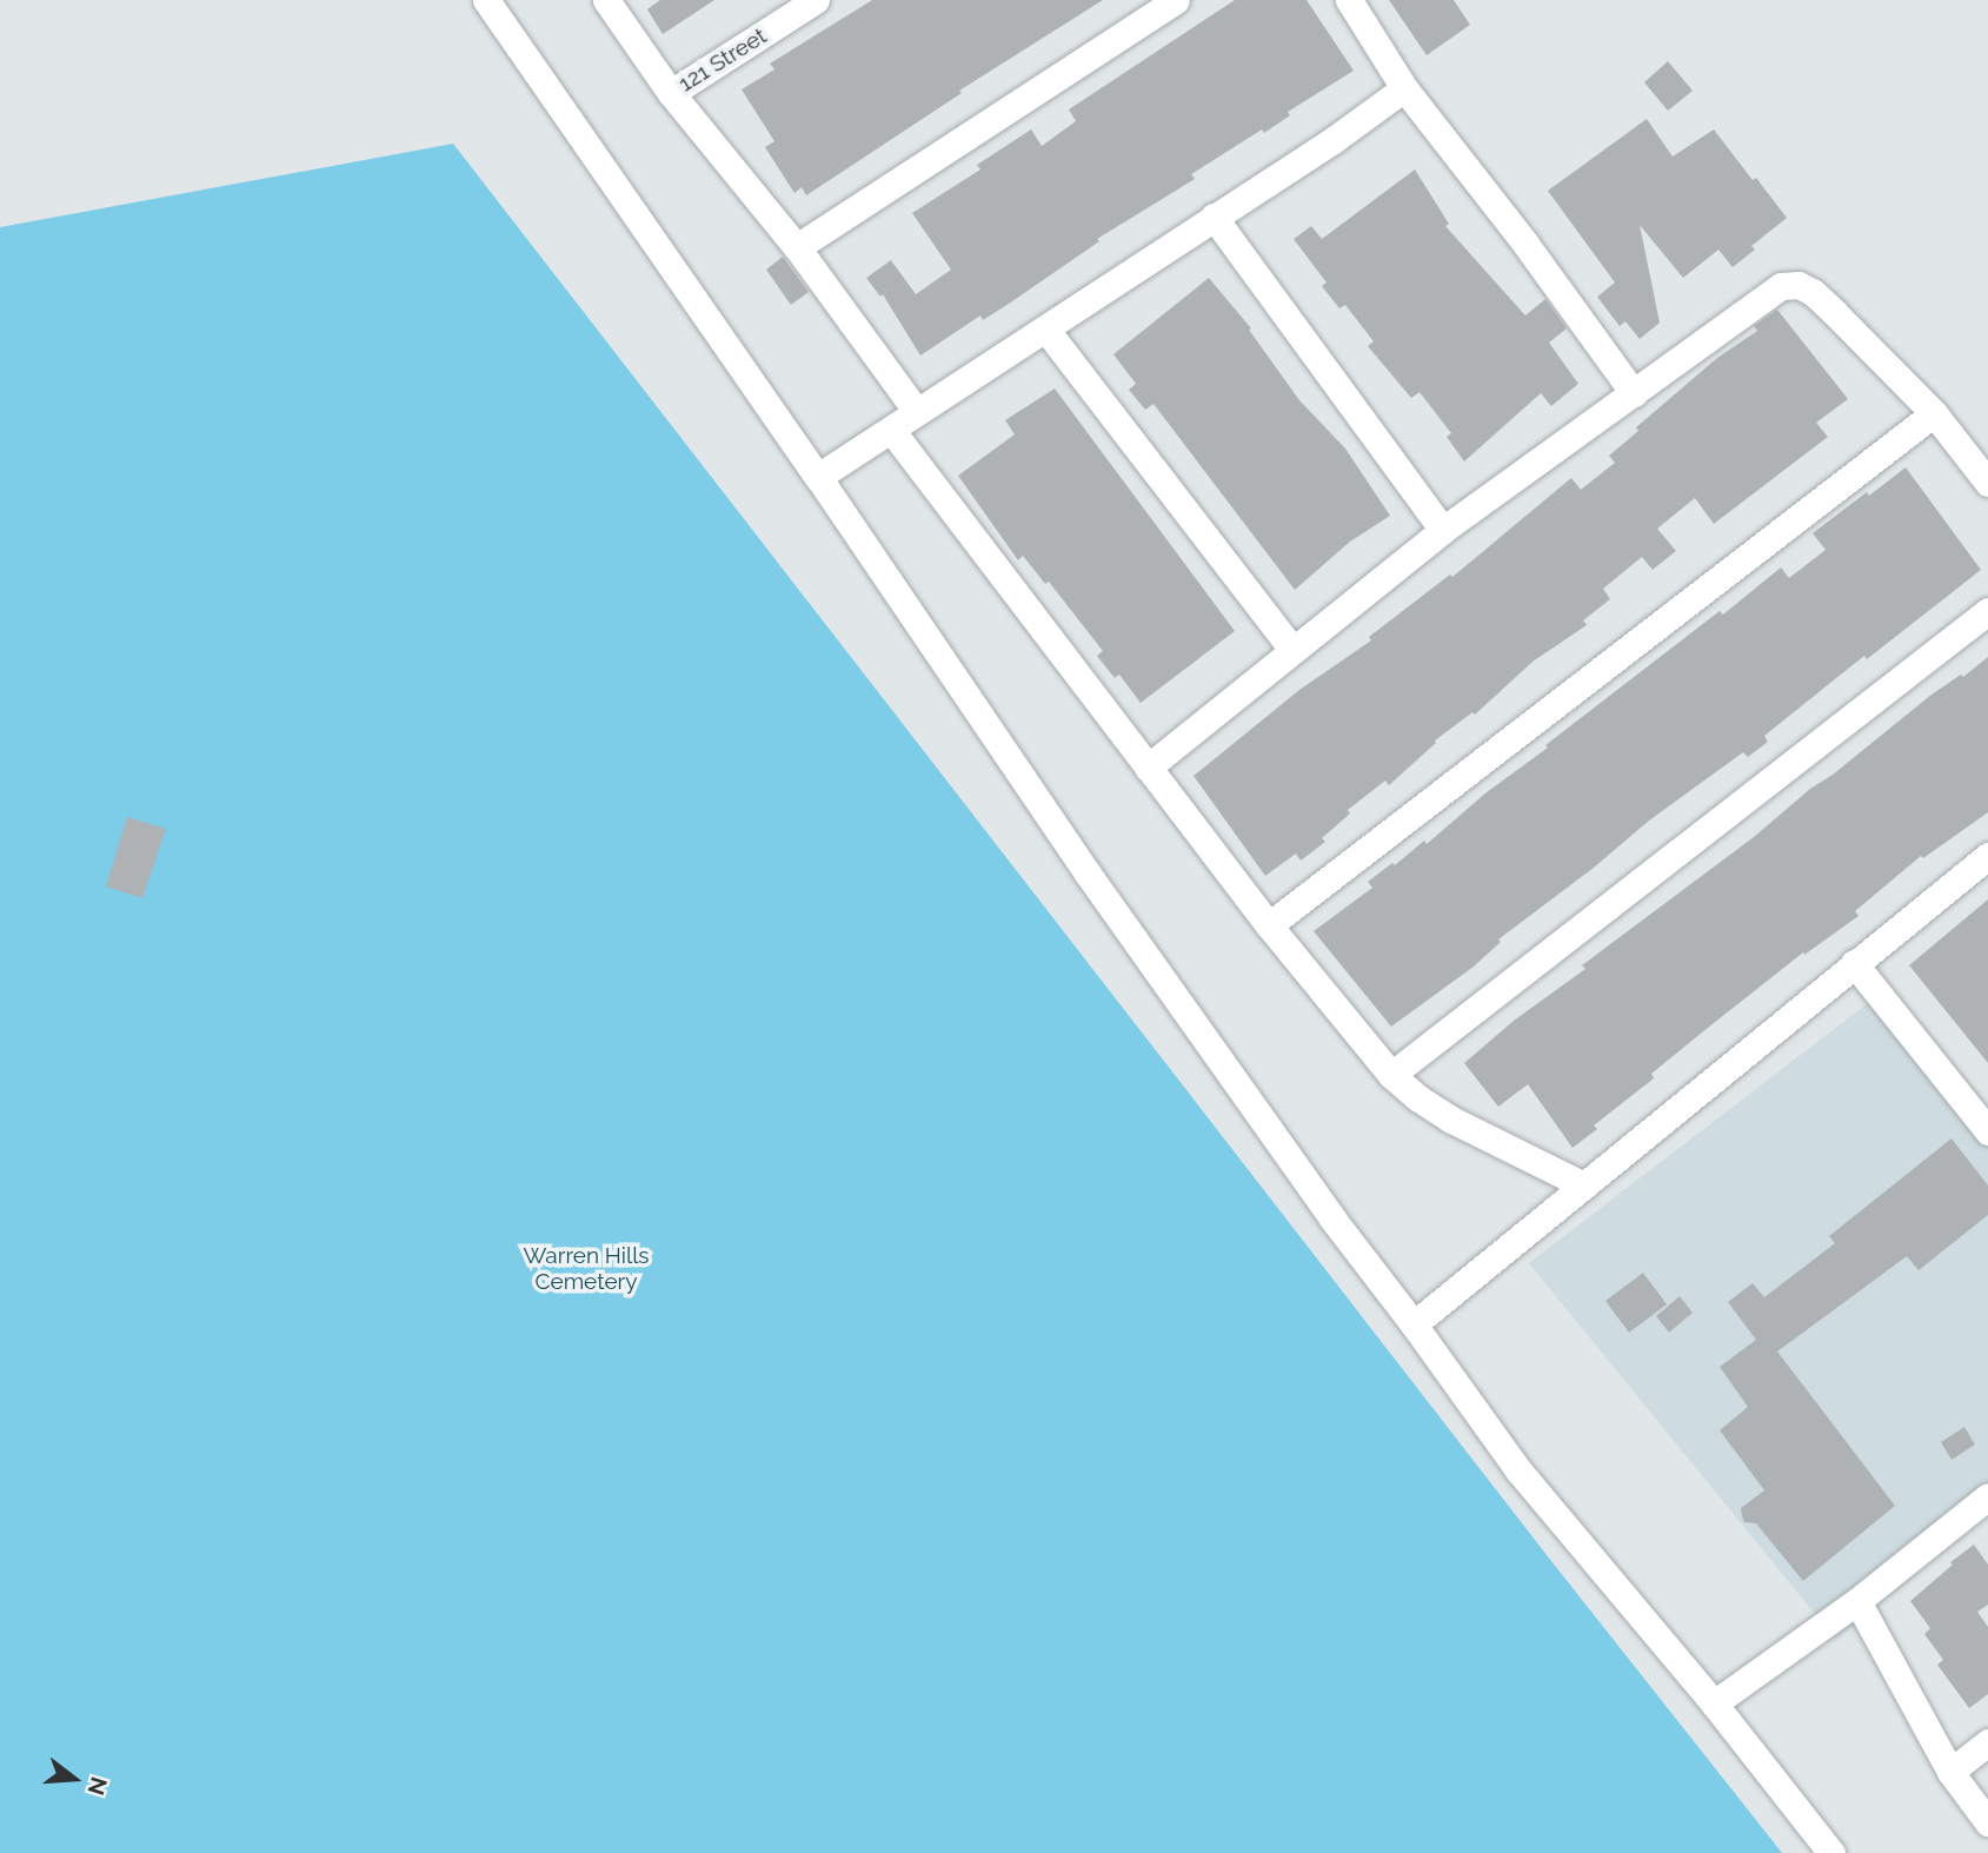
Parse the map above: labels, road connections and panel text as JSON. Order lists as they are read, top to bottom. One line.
{"streets":{"street":["121 Street"]},"parks":["Warren Hills Cemetery"],"north":"right"}
